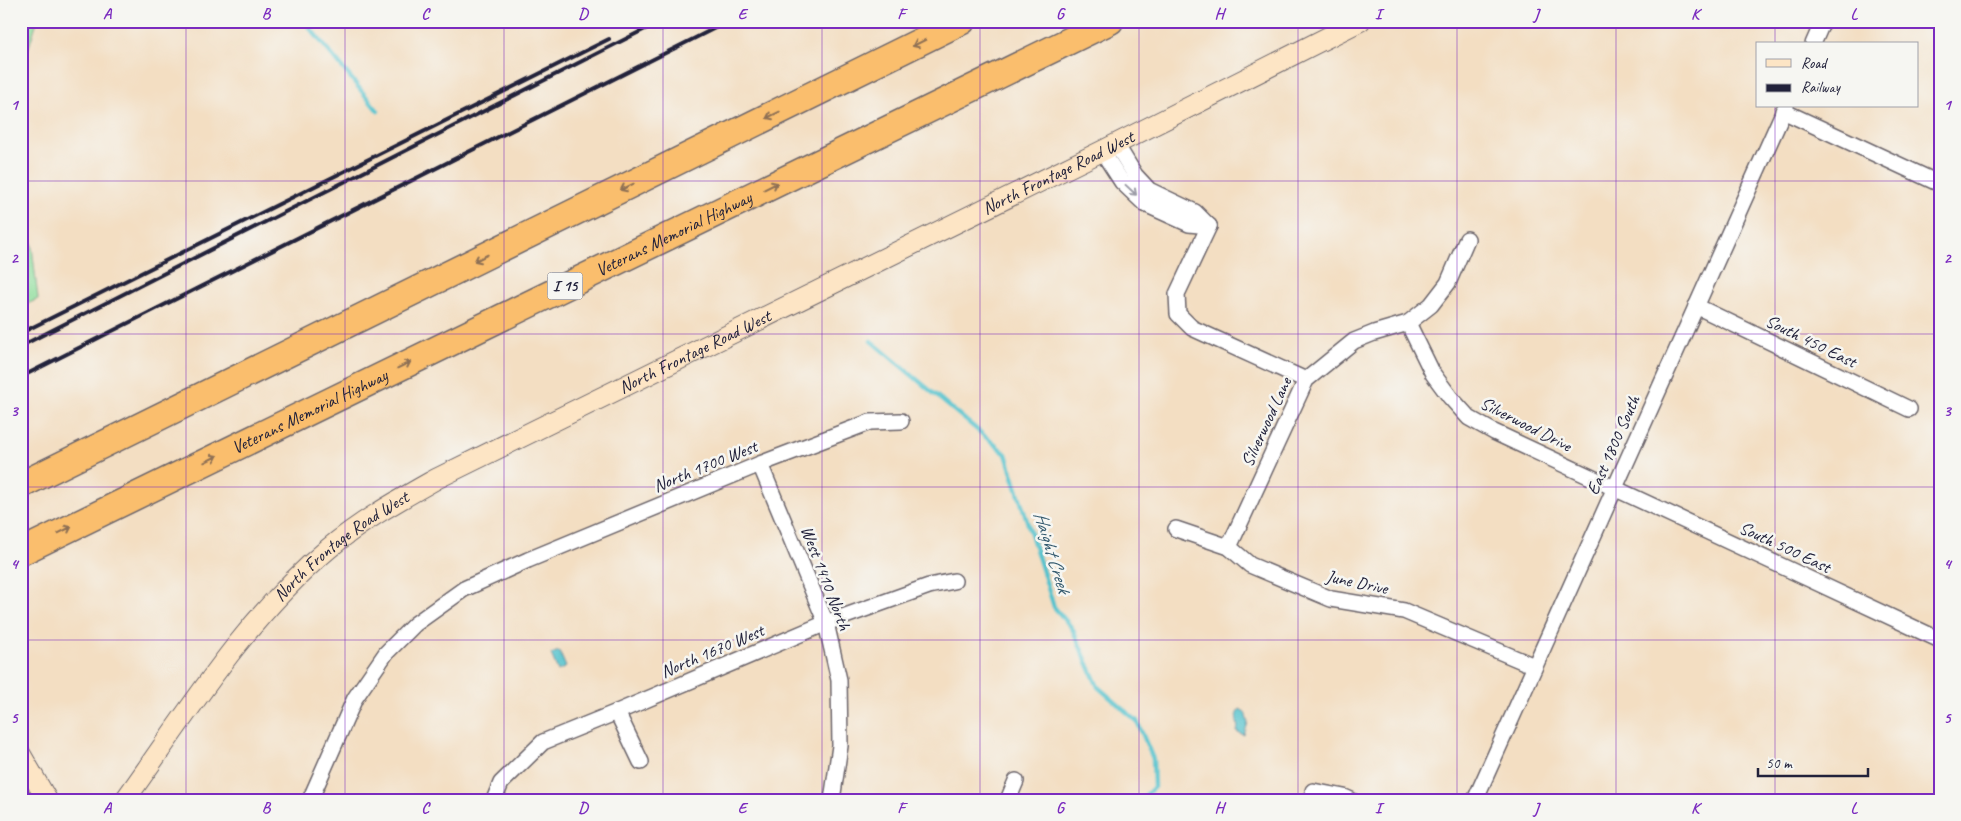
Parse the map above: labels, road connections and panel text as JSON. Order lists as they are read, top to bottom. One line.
{"streets":{"highway":["Veterans Memorial Highway","I 15"],"street":["North Frontage Road West","South 450 East","Silverwood Lane","Silverwood Drive","East 1800 South","North 1700 West","South 500 East","West 1410 North","June Drive","North 1670 West"]},"crossings":[["South 450 East","East 1800 South"],["Silverwood Lane","Silverwood Drive"],["Silverwood Lane","June Drive"],["Silverwood Drive","East 1800 South"],["Silverwood Drive","South 500 East"],["East 1800 South","South 500 East"],["East 1800 South","June Drive"],["North 1700 West","West 1410 North"],["West 1410 North","North 1670 West"]],"water":["Haight Creek"],"legend":["Road","Railway"],"scale_bar":"50 m","grid":{"columns":["A","B","C","D","E","F","G","H","I","J","K","L"],"rows":["1","2","3","4","5"]}}
